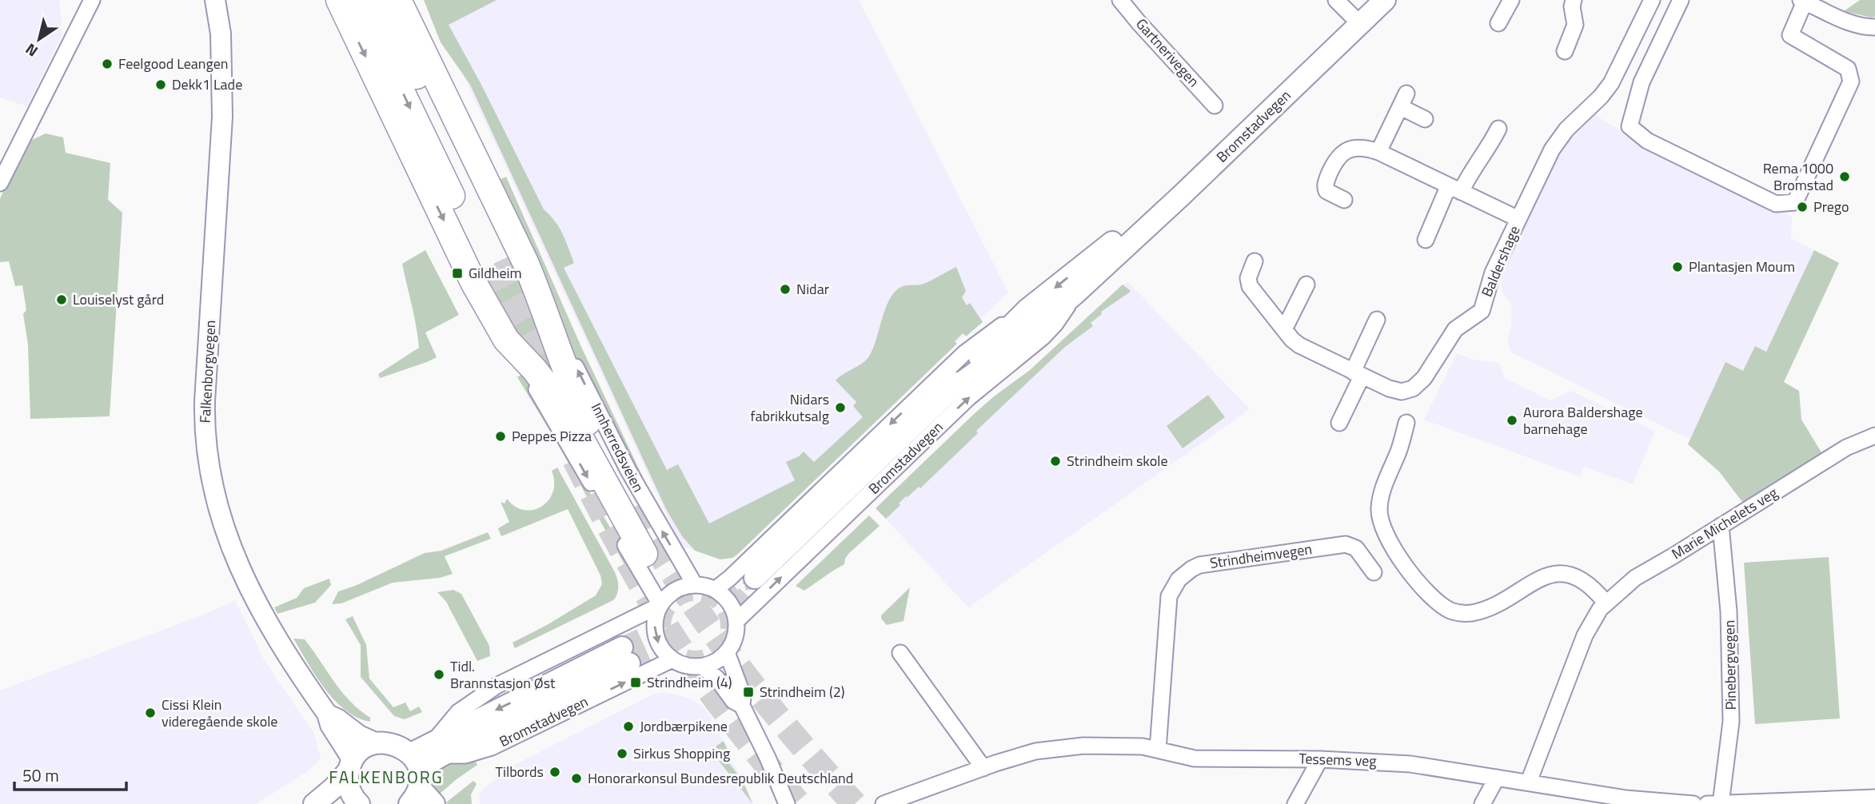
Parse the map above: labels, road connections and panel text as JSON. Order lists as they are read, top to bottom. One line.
{"streets":{"main road":["Bromstadvegen"],"street":["Gartnerivegen","Baldershage","Falkenborgvegen","Innherredsveien","Marie Michelets veg","Strindheimvegen","Pinebergvegen","Tessems veg"]},"crossings":[["Bromstadvegen","Innherredsveien"],["Marie Michelets veg","Pinebergvegen"],["Marie Michelets veg","Tessems veg"],["Strindheimvegen","Tessems veg"]],"districts":["FALKENBORG"],"places":{"other":["Feelgood Leangen","Dekk1 Lade","Rema 1000 Bromstad","Prego","Plantasjen Moum","Nidar","Louiselyst gård","Nidars fabrikkutsalg","Aurora Baldershage barnehage","Peppes Pizza","Strindheim skole","Tidl. Brannstasjon Øst","Cissi Klein videregående skole","Jordbærpikene","Sirkus Shopping","Tilbords","Honorarkonsul Bundesrepublik Deutschland"],"transit":["Gildheim","Strindheim (4)","Strindheim (2)"]},"scale_bar":"50 m","north":"bottom left"}
